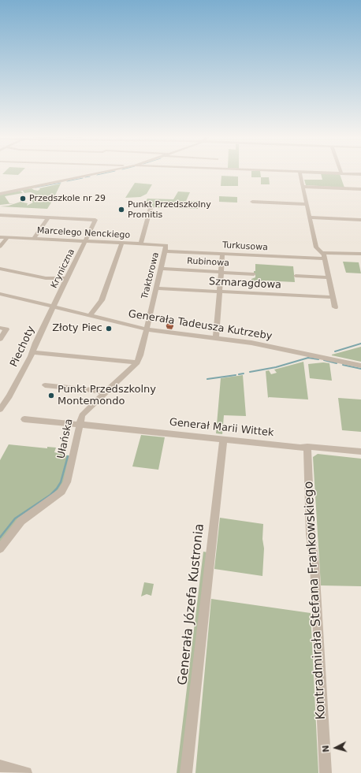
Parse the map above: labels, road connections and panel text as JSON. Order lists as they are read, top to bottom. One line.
{"streets":{"street":["Marcelego Nenckiego","Turkusowa","Rubinowa","Kryniczna","Traktorowa","Szmaragdowa","Generała Tadeusza Kutrzeby","Piechoty","Generał Marii Wittek","Ułańska","Kontradmirała Stefana Frankowskiego","Generała Józefa Kustronia"]},"crossings":[["Marcelego Nenckiego","Kryniczna"],["Marcelego Nenckiego","Traktorowa"],["Turkusowa","Traktorowa"],["Rubinowa","Traktorowa"],["Kryniczna","Generała Tadeusza Kutrzeby"],["Kryniczna","Piechoty"],["Traktorowa","Szmaragdowa"],["Traktorowa","Generała Tadeusza Kutrzeby"],["Traktorowa","Ułańska"],["Generała Tadeusza Kutrzeby","Piechoty"],["Generała Tadeusza Kutrzeby","Ułańska"],["Generał Marii Wittek","Ułańska"],["Generał Marii Wittek","Kontradmirała Stefana Frankowskiego"],["Generał Marii Wittek","Generała Józefa Kustronia"]],"places":["Przedszkole nr 29","Punkt Przedszkolny Promitis","Złoty Piec","Punkt Przedszkolny Montemondo"],"north":"left"}
